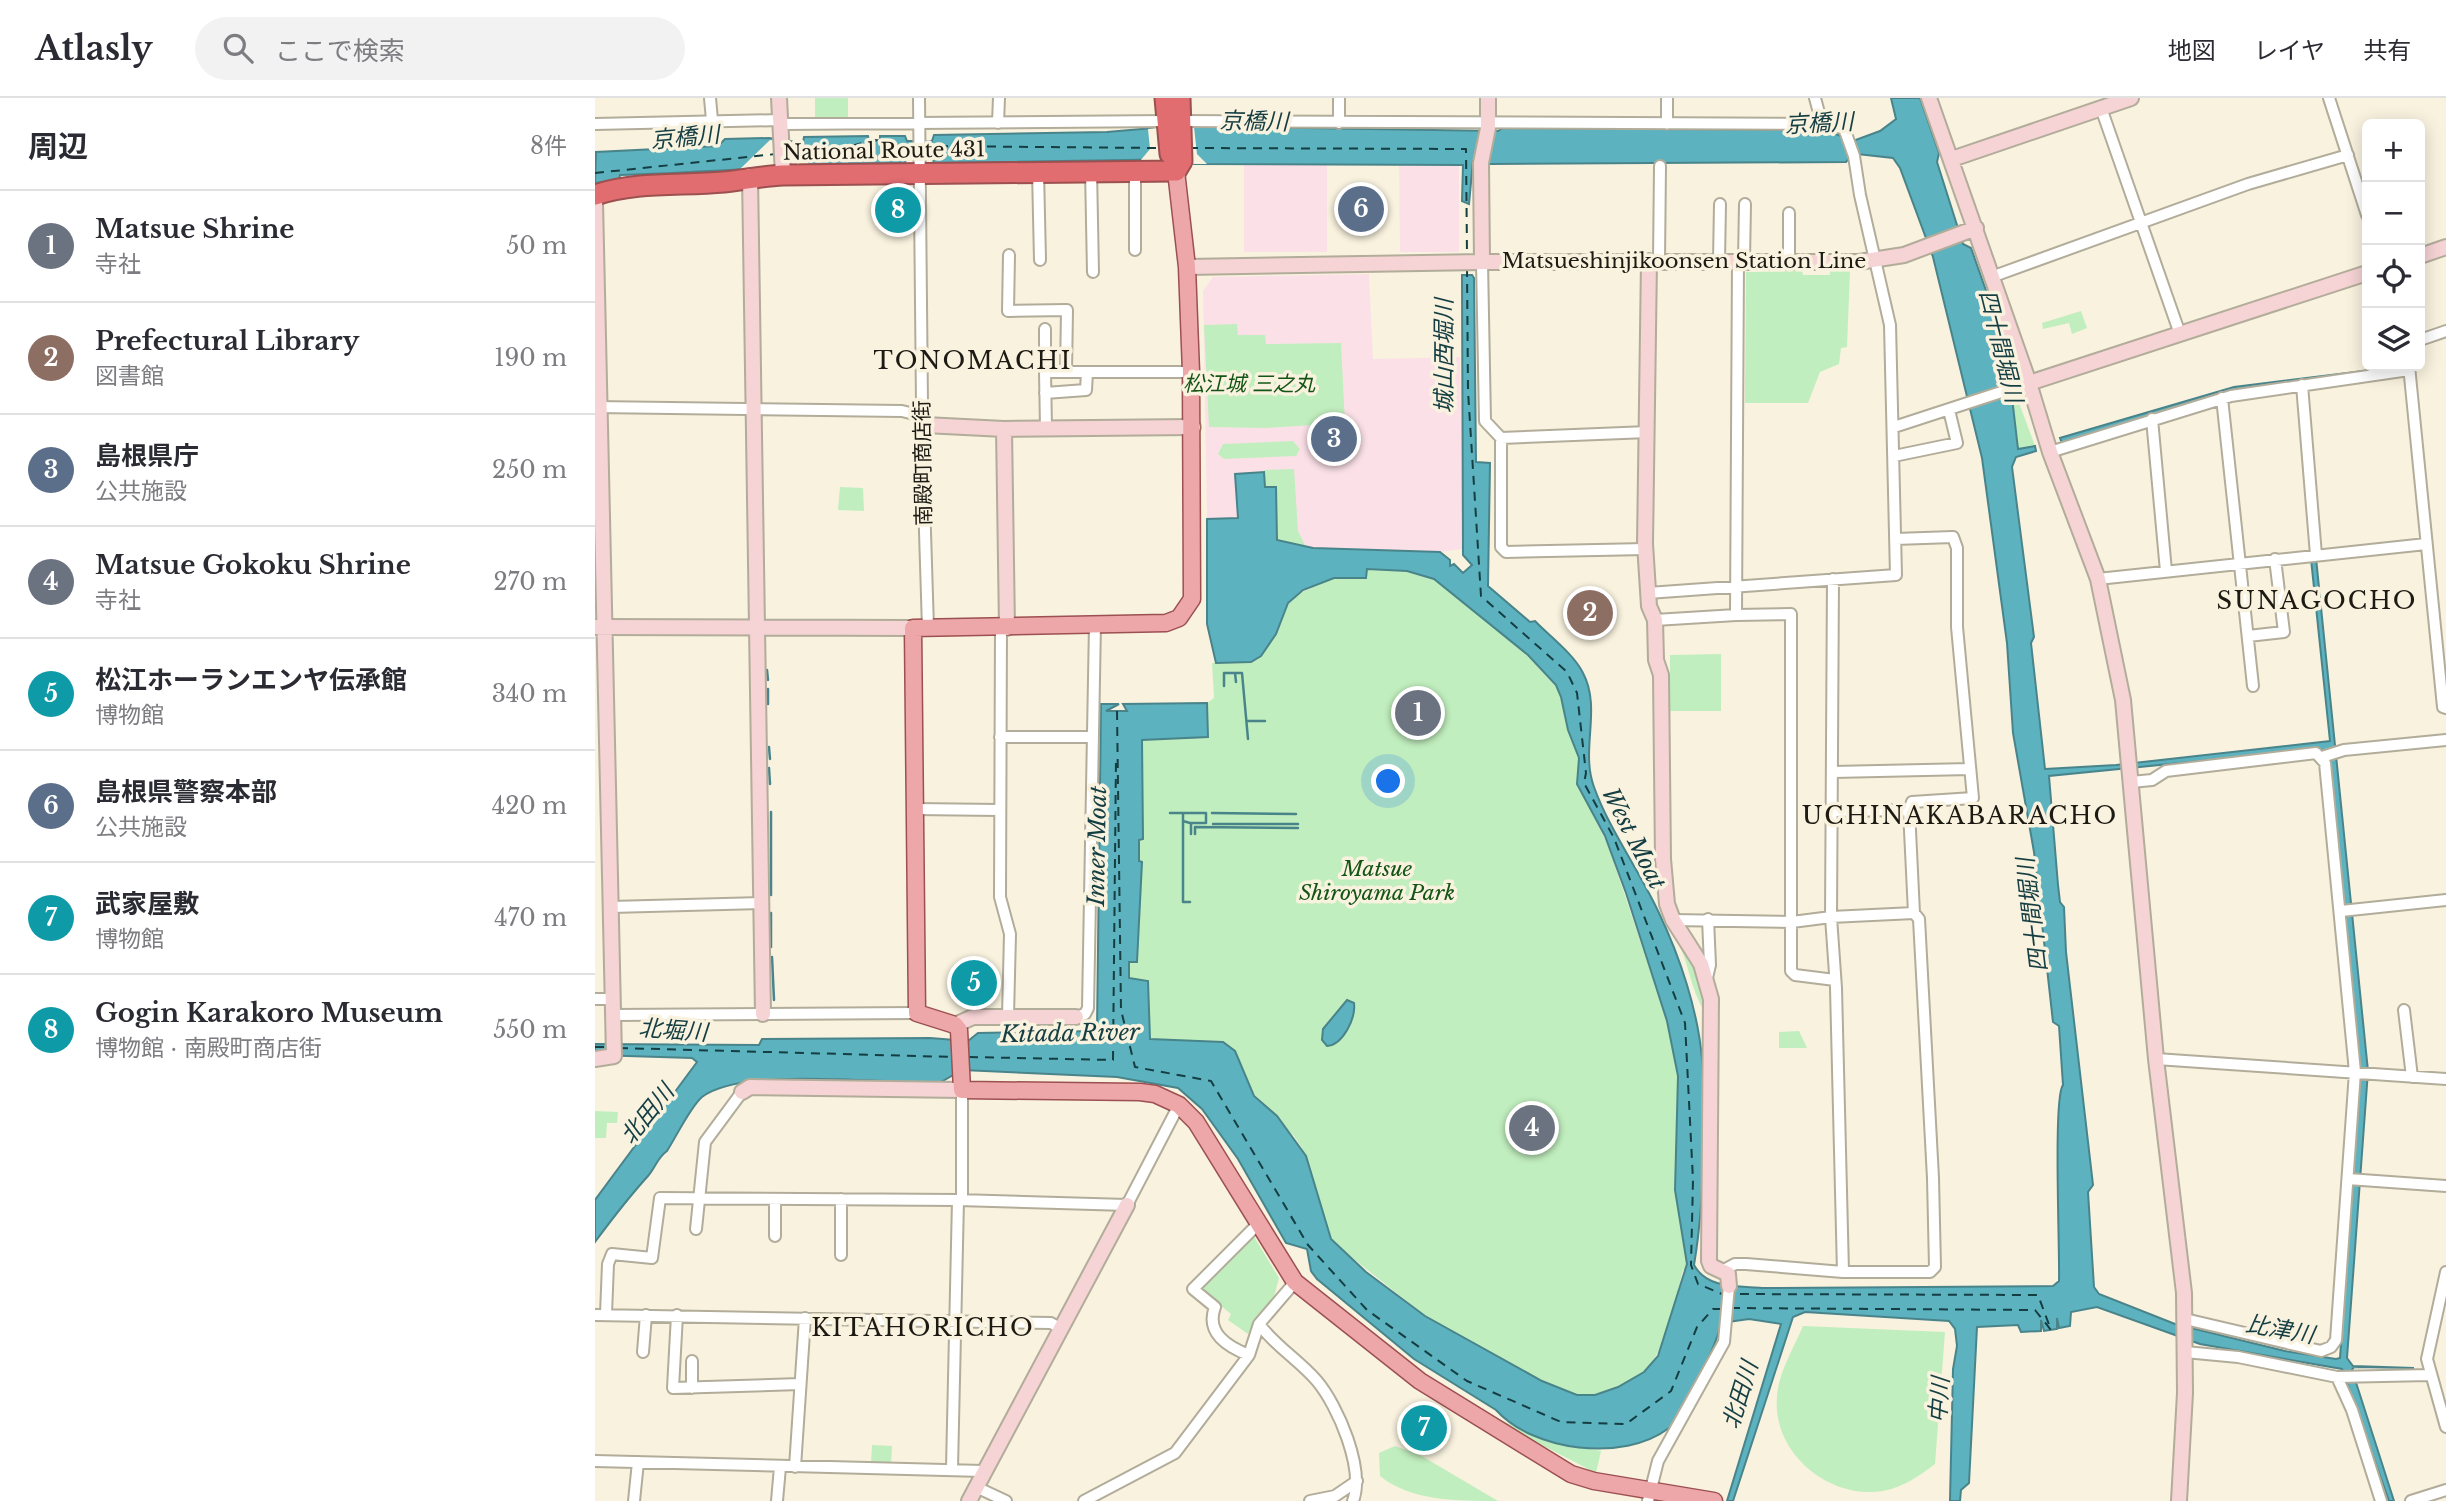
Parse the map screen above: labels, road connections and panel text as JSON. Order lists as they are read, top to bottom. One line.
{"streets":{"highway":["National Route 431"],"street":["Matsueshinjikoonsen Station Line","南殿町商店街"]},"crossings":[["National Route 431","南殿町商店街"]],"districts":["TONOMACHI","SUNAGOCHO","UCHINAKABARACHO","KITAHORICHO"],"water":["京橋川","四十間堀川","城山西堀川","West Moat","Inner Moat","北堀川","Kitada River","北田川","比津川","中川"],"parks":["松江城 三之丸","Matsue Shiroyama Park"],"page":{"header":"Atlasly","search":"ここで検索","nav":["地図","レイヤ","共有"],"heading":["周辺","8件"],"map_buttons":["+","−"],"pins":["6","8","3","2","1","5","4","7"],"list":[{"mark":"1","name":"Matsue Shrine","note":"寺社","value":"50 m"},{"mark":"2","name":"Prefectural Library","note":"図書館","value":"190 m"},{"mark":"3","name":"島根県庁","note":"公共施設","value":"250 m"},{"mark":"4","name":"Matsue Gokoku Shrine","note":"寺社","value":"270 m"},{"mark":"5","name":"松江ホーランエンヤ伝承館","note":"博物館","value":"340 m"},{"mark":"6","name":"島根県警察本部","note":"公共施設","value":"420 m"},{"mark":"7","name":"武家屋敷","note":"博物館","value":"470 m"},{"mark":"8","name":"Gogin Karakoro Museum","note":"博物館 · 南殿町商店街","value":"550 m"}]}}
